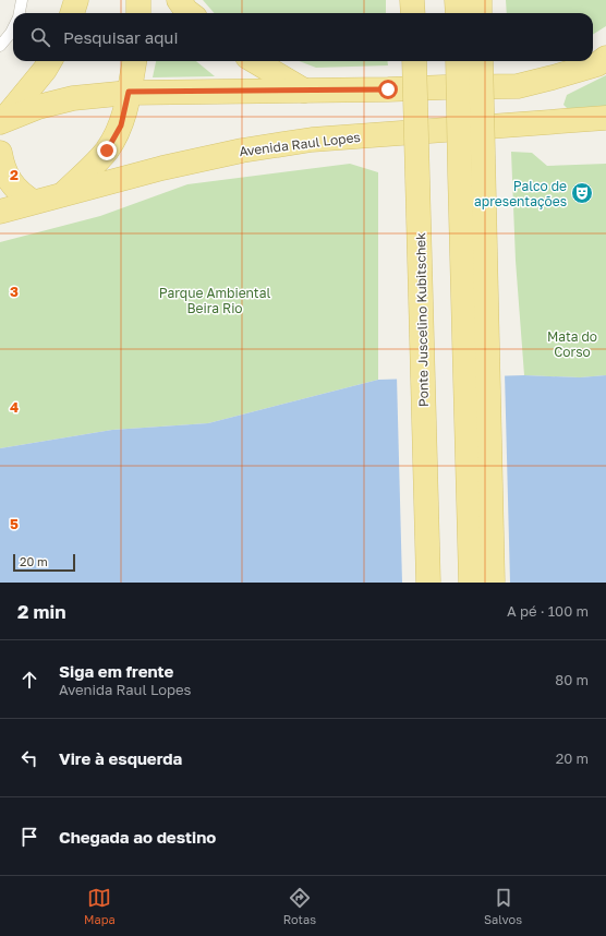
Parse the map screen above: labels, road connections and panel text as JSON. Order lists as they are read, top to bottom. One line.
{"streets":{"main road":["Avenida Raul Lopes","Ponte Juscelino Kubitschek"]},"parks":["Parque Ambiental Beira Rio","Mata do Corso"],"places":{"theatre":["Palco de apresentações"]},"scale_bar":"20 m","page":{"search":"Pesquisar aqui","scale":"20 m","heading":["2 min","A pé · 100 m"],"list":[["Siga em frente","Avenida Raul Lopes","80 m"],["Vire à esquerda","20 m"],"Chegada ao destino"],"nav":["Mapa","Rotas","Salvos"]},"grid":{"rows":["2","3","4","5"]}}
